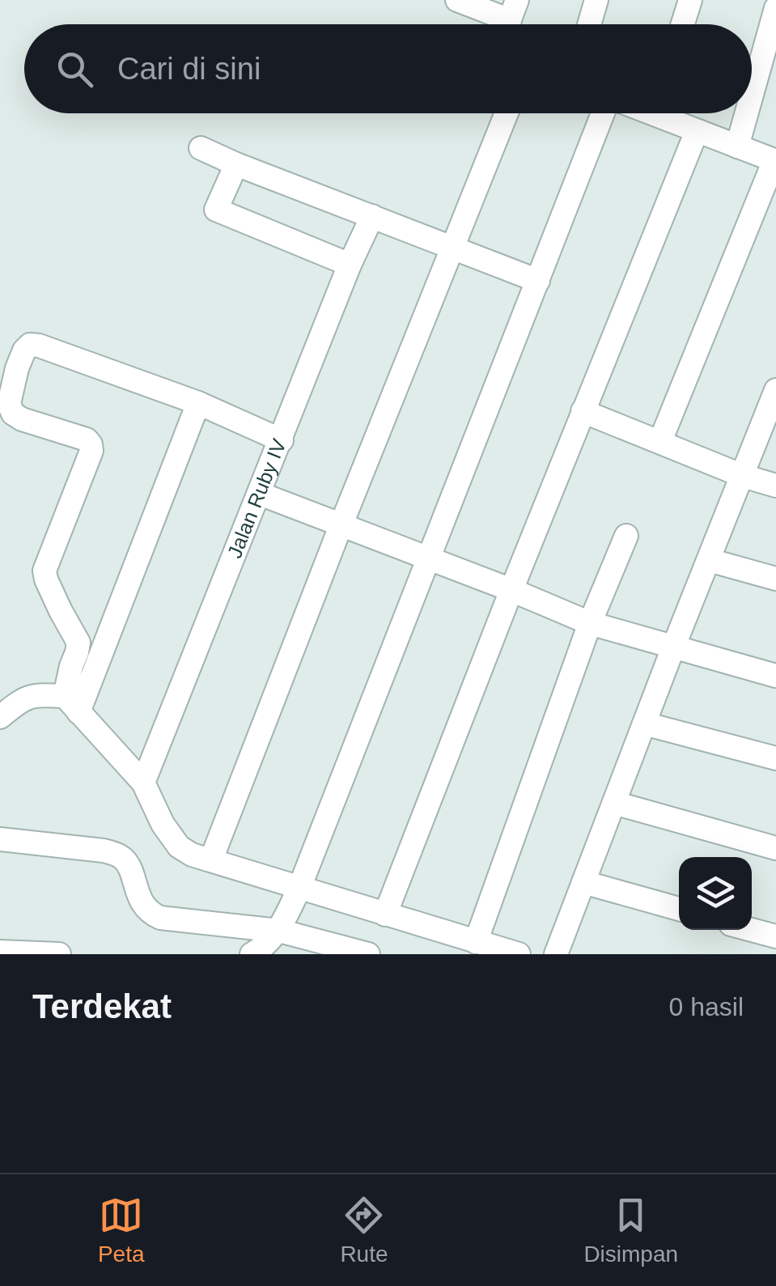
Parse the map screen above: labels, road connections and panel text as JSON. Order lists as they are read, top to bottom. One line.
{"streets":{"street":["Jalan Ruby IV"]},"page":{"search":"Cari di sini","heading":["Terdekat","0 hasil"],"nav":["Peta","Rute","Disimpan"]}}
